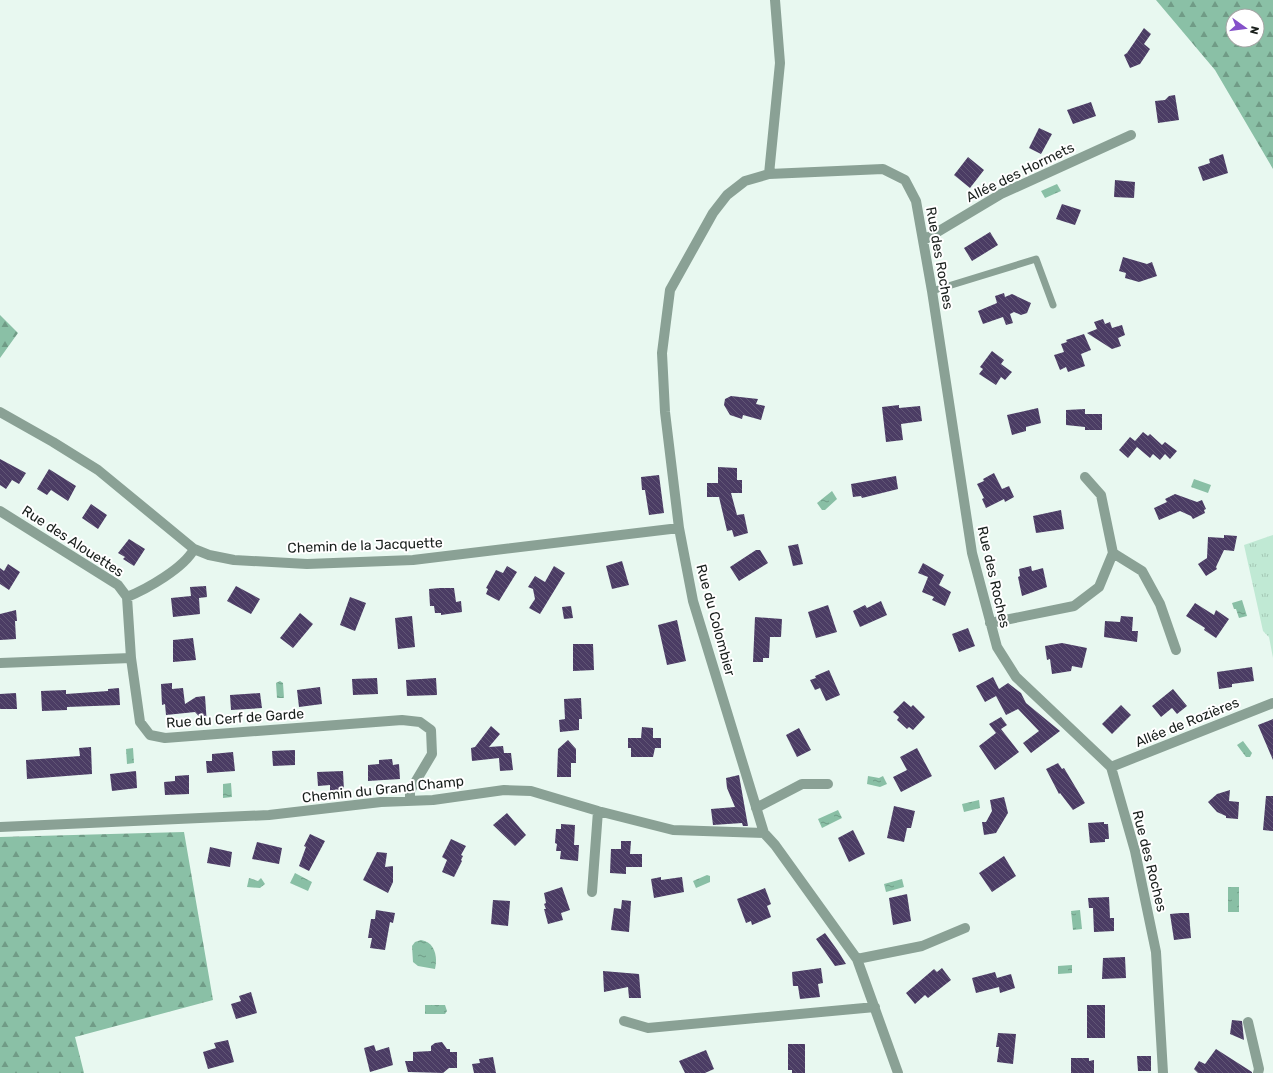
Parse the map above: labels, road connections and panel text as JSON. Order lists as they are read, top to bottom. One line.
{"streets":{"street":["Allée des Hormets","Rue des Roches","Rue des Alouettes","Chemin de la Jacquette","Rue du Colombier","Rue du Cerf de Garde","Allée de Rozières","Chemin du Grand Champ"]},"crossings":[["Allée des Hormets","Rue des Roches"],["Rue des Roches","Rue du Colombier"],["Rue des Roches","Allée de Rozières"],["Rue des Alouettes","Chemin de la Jacquette"],["Rue des Alouettes","Rue du Cerf de Garde"],["Chemin de la Jacquette","Rue du Colombier"],["Rue du Colombier","Chemin du Grand Champ"],["Rue du Cerf de Garde","Chemin du Grand Champ"]],"north":"right"}
